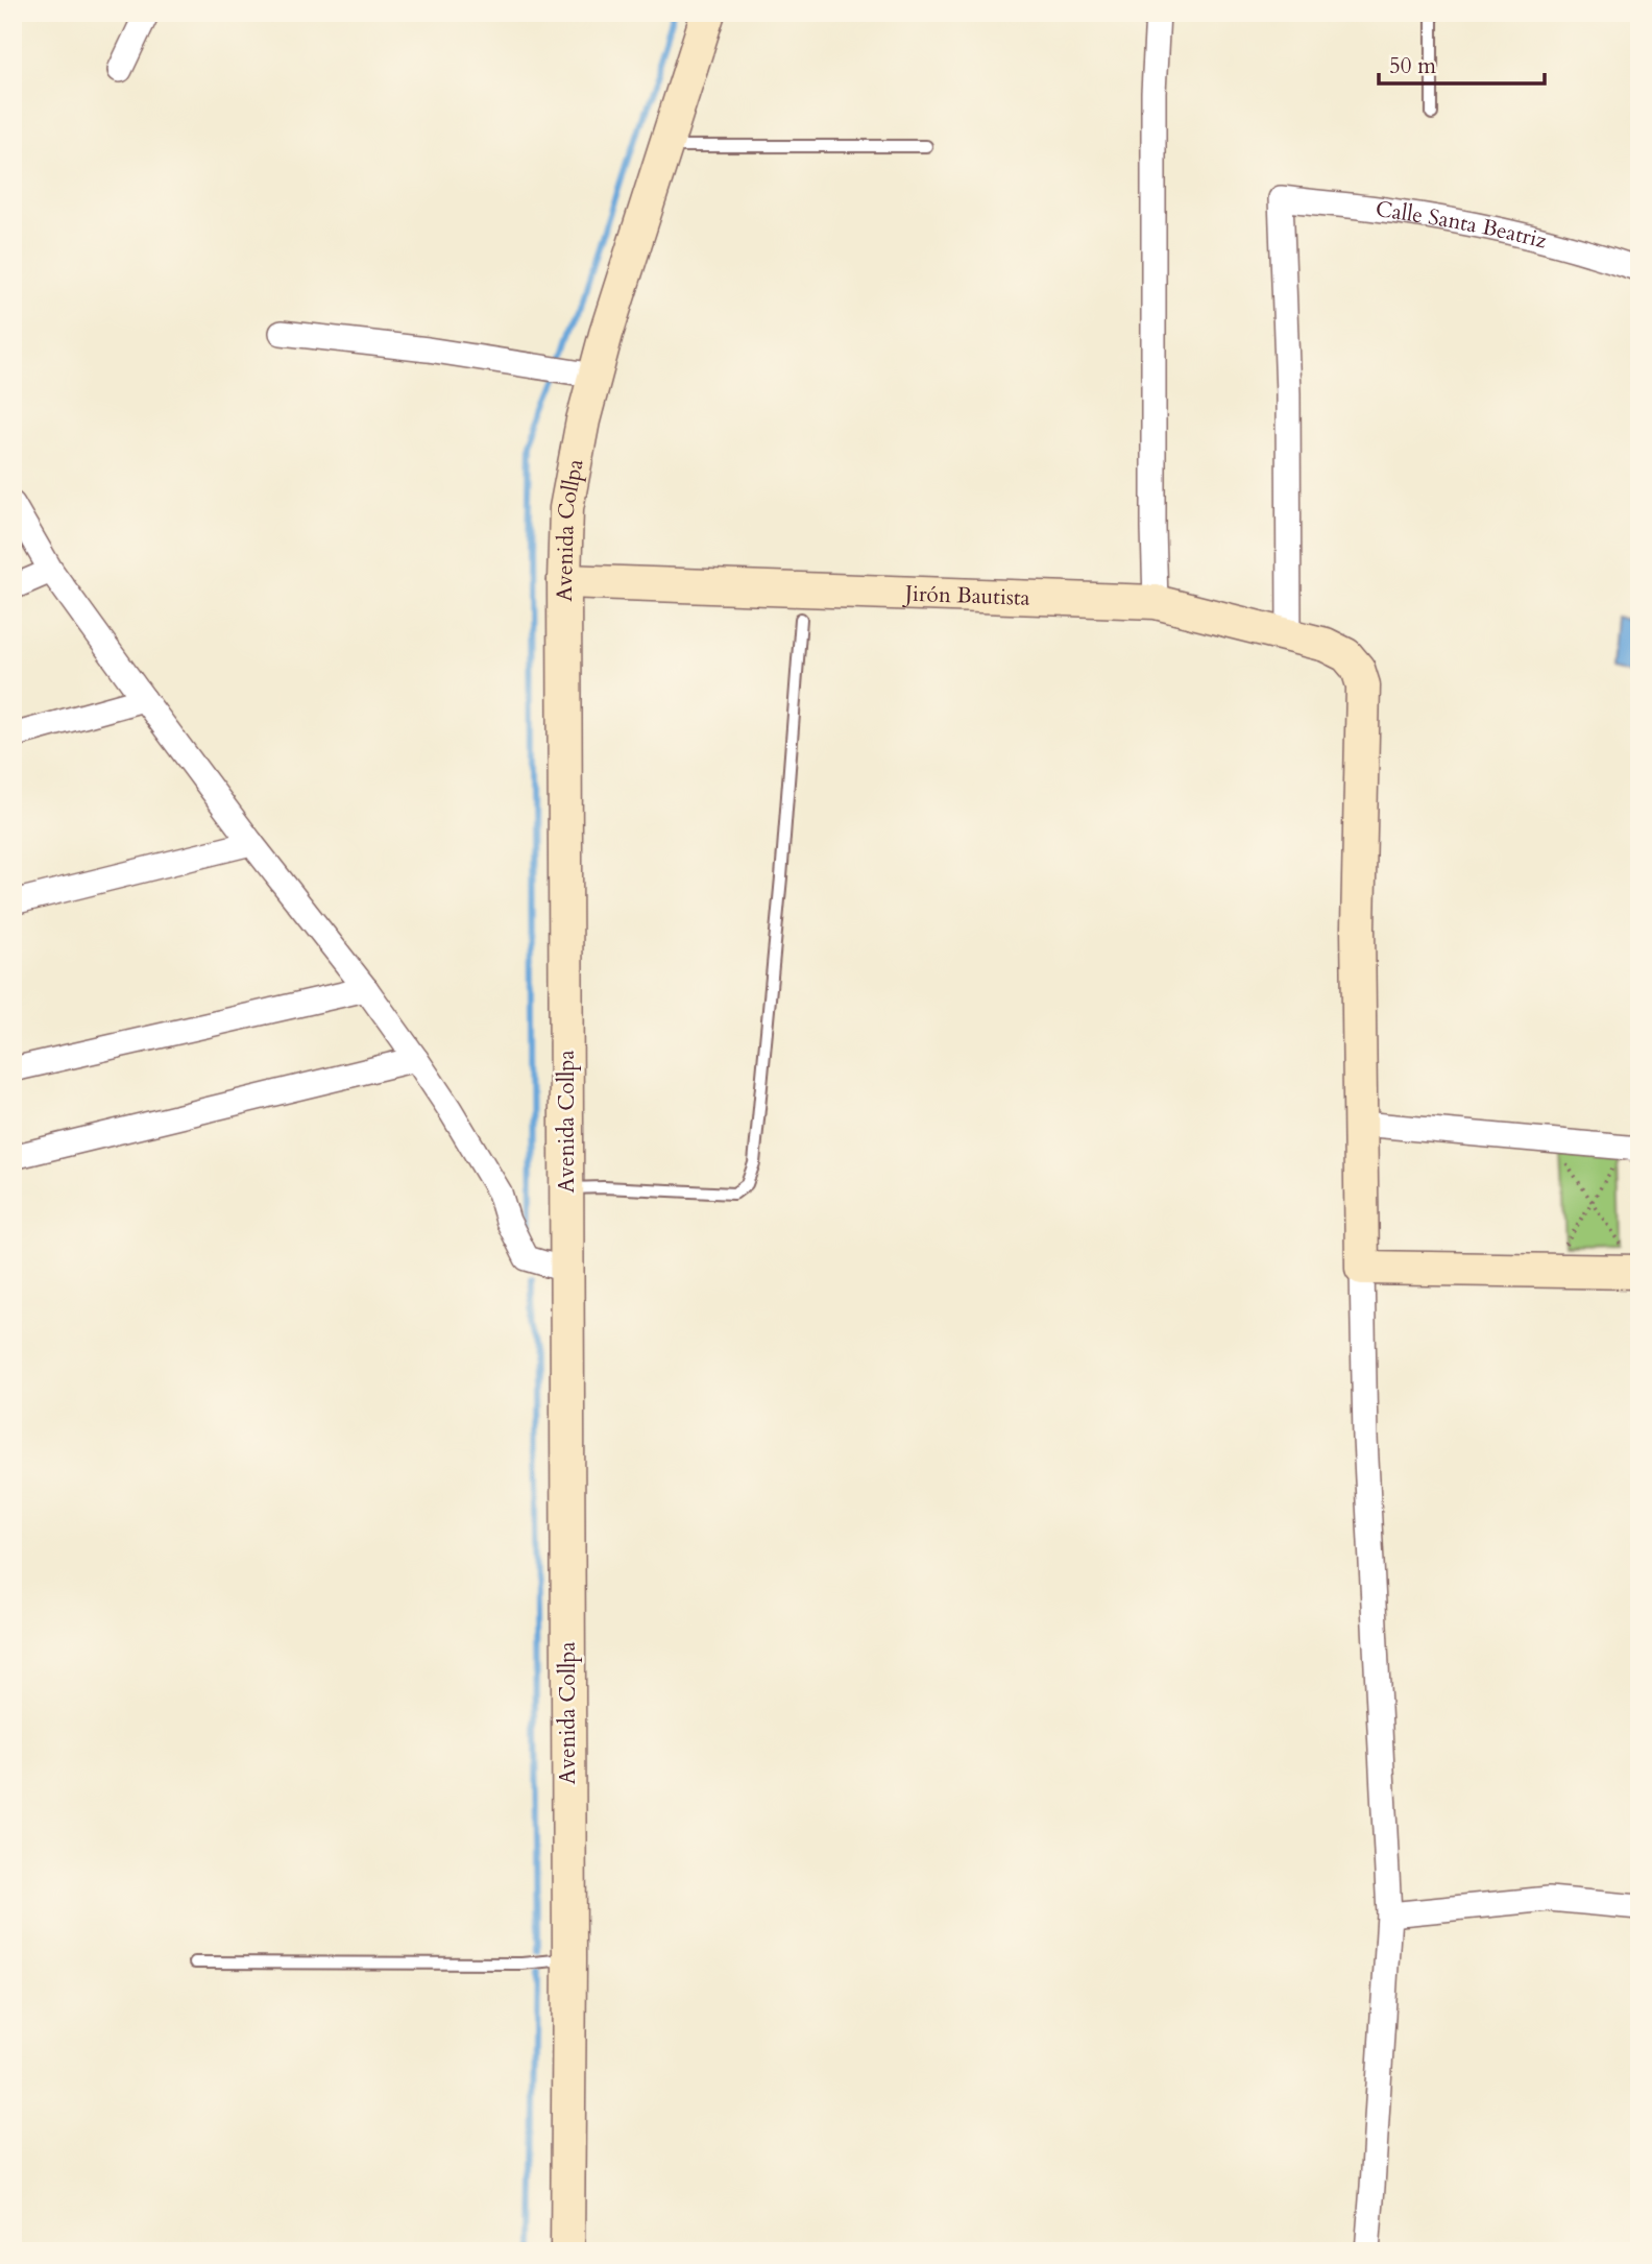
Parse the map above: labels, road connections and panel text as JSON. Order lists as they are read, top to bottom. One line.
{"streets":{"main road":["Avenida Collpa","Jirón Bautista"],"street":["Calle Santa Beatriz"]},"crossings":[["Calle Santa Beatriz","Jirón Bautista"],["Avenida Collpa","Jirón Bautista"]],"scale_bar":"50 m"}
